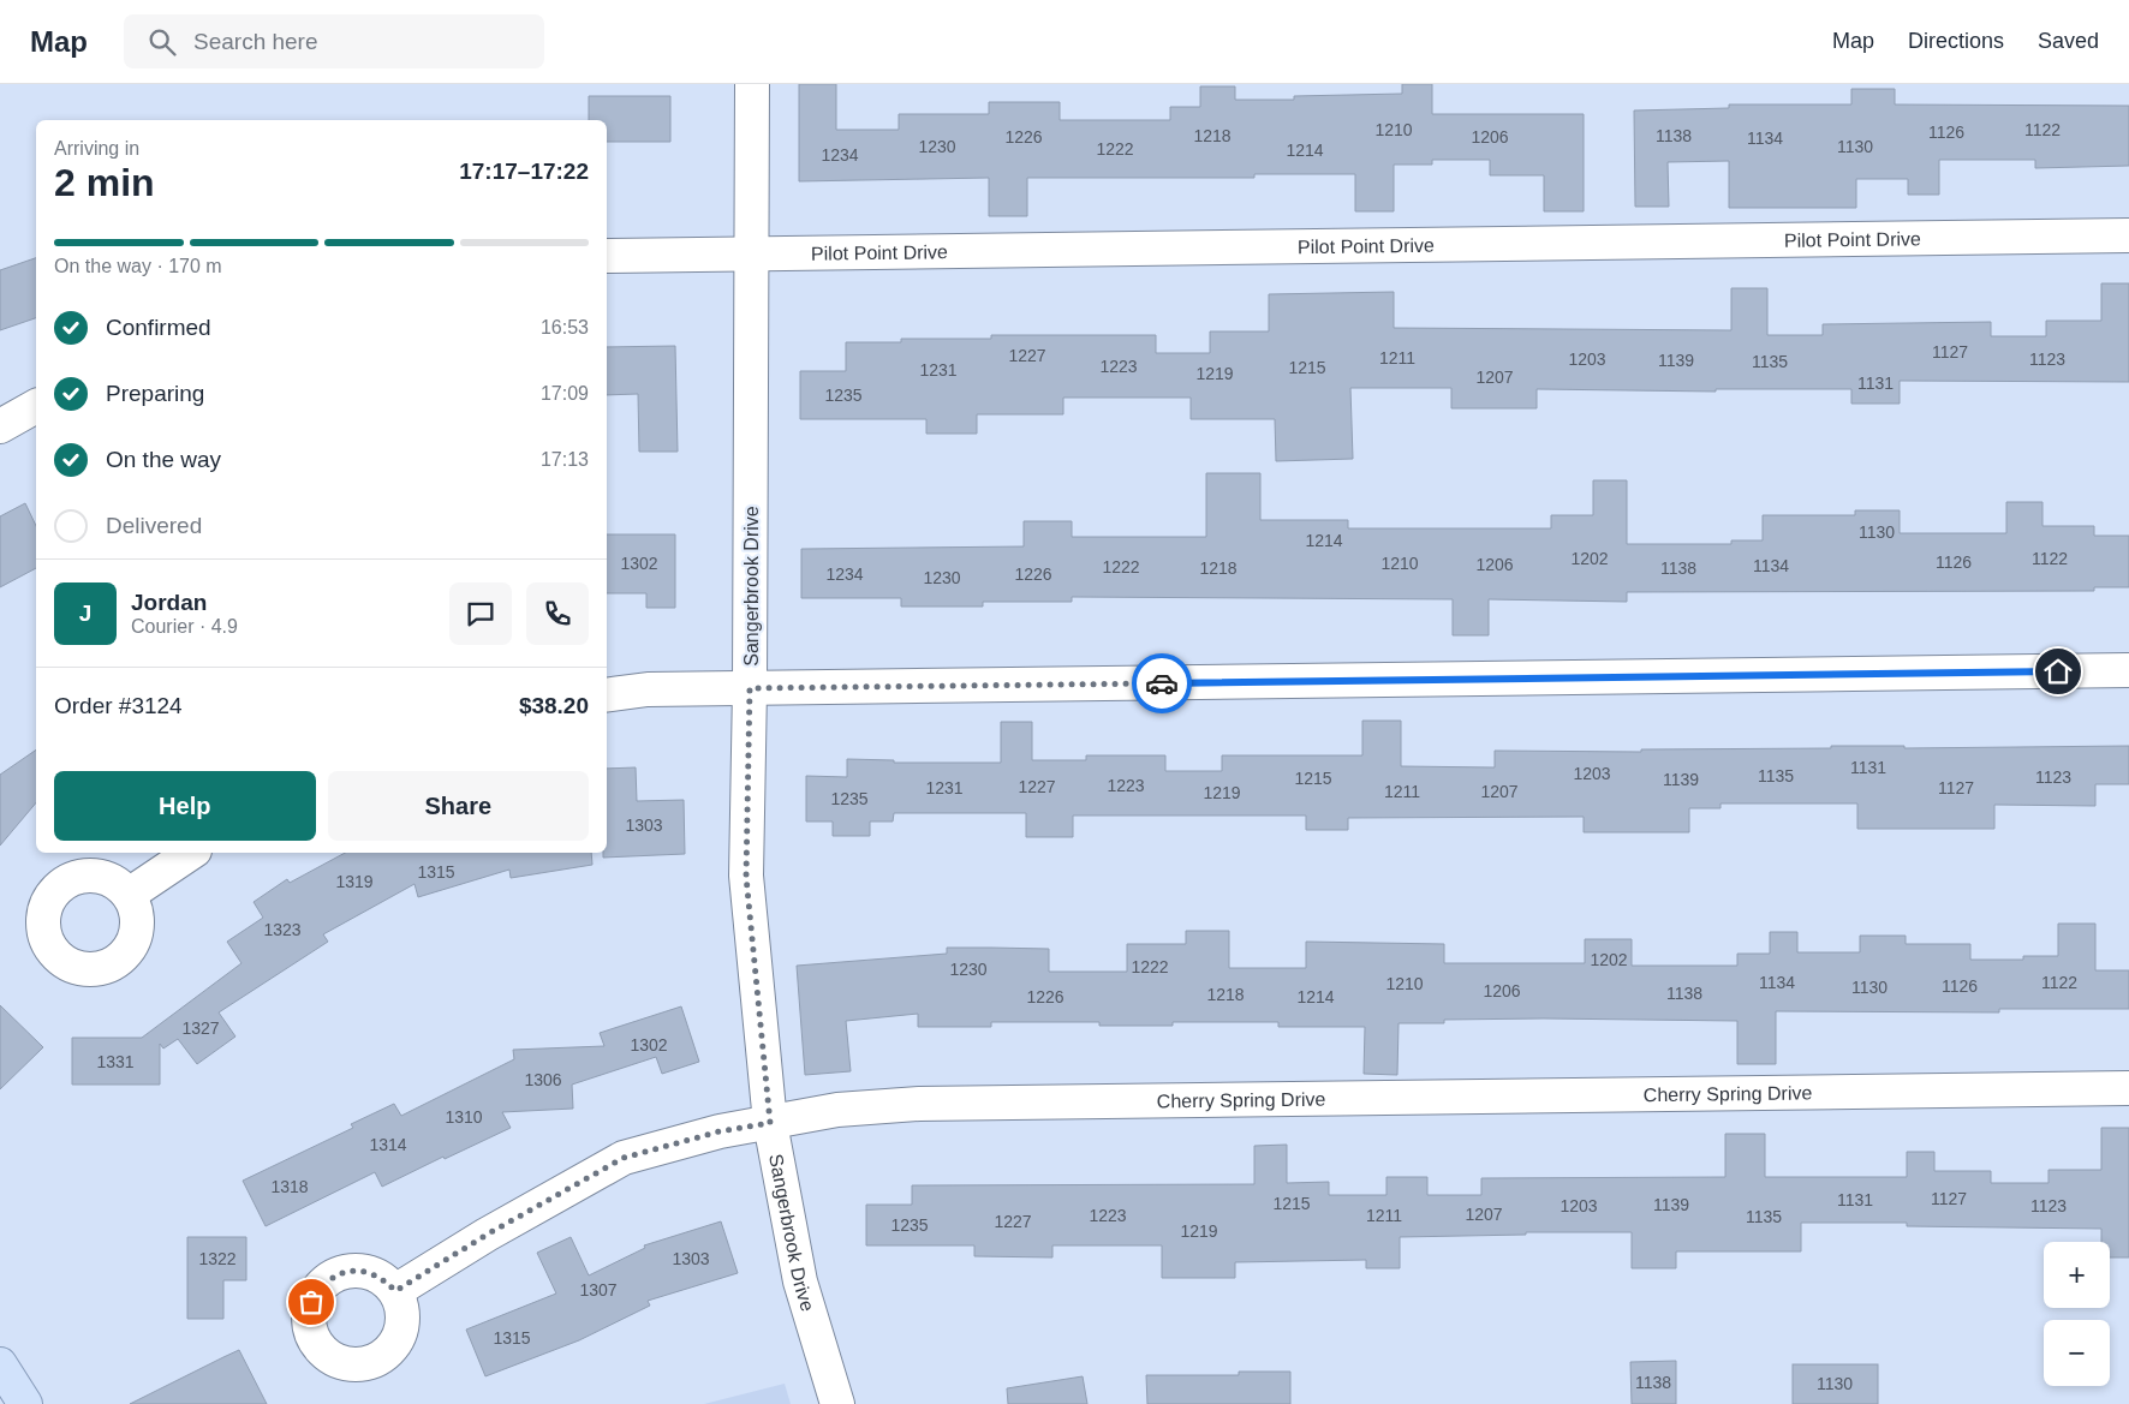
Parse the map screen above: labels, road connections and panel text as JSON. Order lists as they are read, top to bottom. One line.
{"streets":{"street":["Pilot Point Drive","Sangerbrook Drive","Cherry Spring Drive"]},"crossings":[["Pilot Point Drive","Sangerbrook Drive"],["Sangerbrook Drive","Cherry Spring Drive"]],"house_numbers":["1210","1122","1126","1218","1138","1226","1206","1134","1230","1130","1222","1214","1234","1127","1227","1211","1203","1123","1139","1135","1223","1215","1231","1219","1207","1131","1235","1130","1214","1202","1122","1126","1302","1210","1206","1134","1222","1218","1138","1234","1226","1230","1131","1203","1135","1123","1215","1139","1223","1227","1231","1127","1211","1207","1219","1235","1303","1315","1319","1323","1202","1222","1230","1134","1122","1210","1126","1130","1206","1138","1218","1226","1214","1327","1302","1331","1306","1310","1314","1318","1127","1131","1215","1139","1203","1123","1207","1223","1211","1135","1227","1235","1219","1322","1303","1307","1315","1138","1130"],"page":{"header":"Map","search":"Search here","nav":["Map","Directions","Saved"],"heading":["2 min","Arriving in","17:17–17:22"],"panel":["Jordan","Courier · 4.9","Order #3124","$38.20"],"bar":"On the way · 170 m","list":[["Confirmed","16:53"],["Preparing","17:09"],["On the way","17:13"],"Delivered"],"round":"J","buttons":["Help","Share"],"map_buttons":["+","−"]}}
